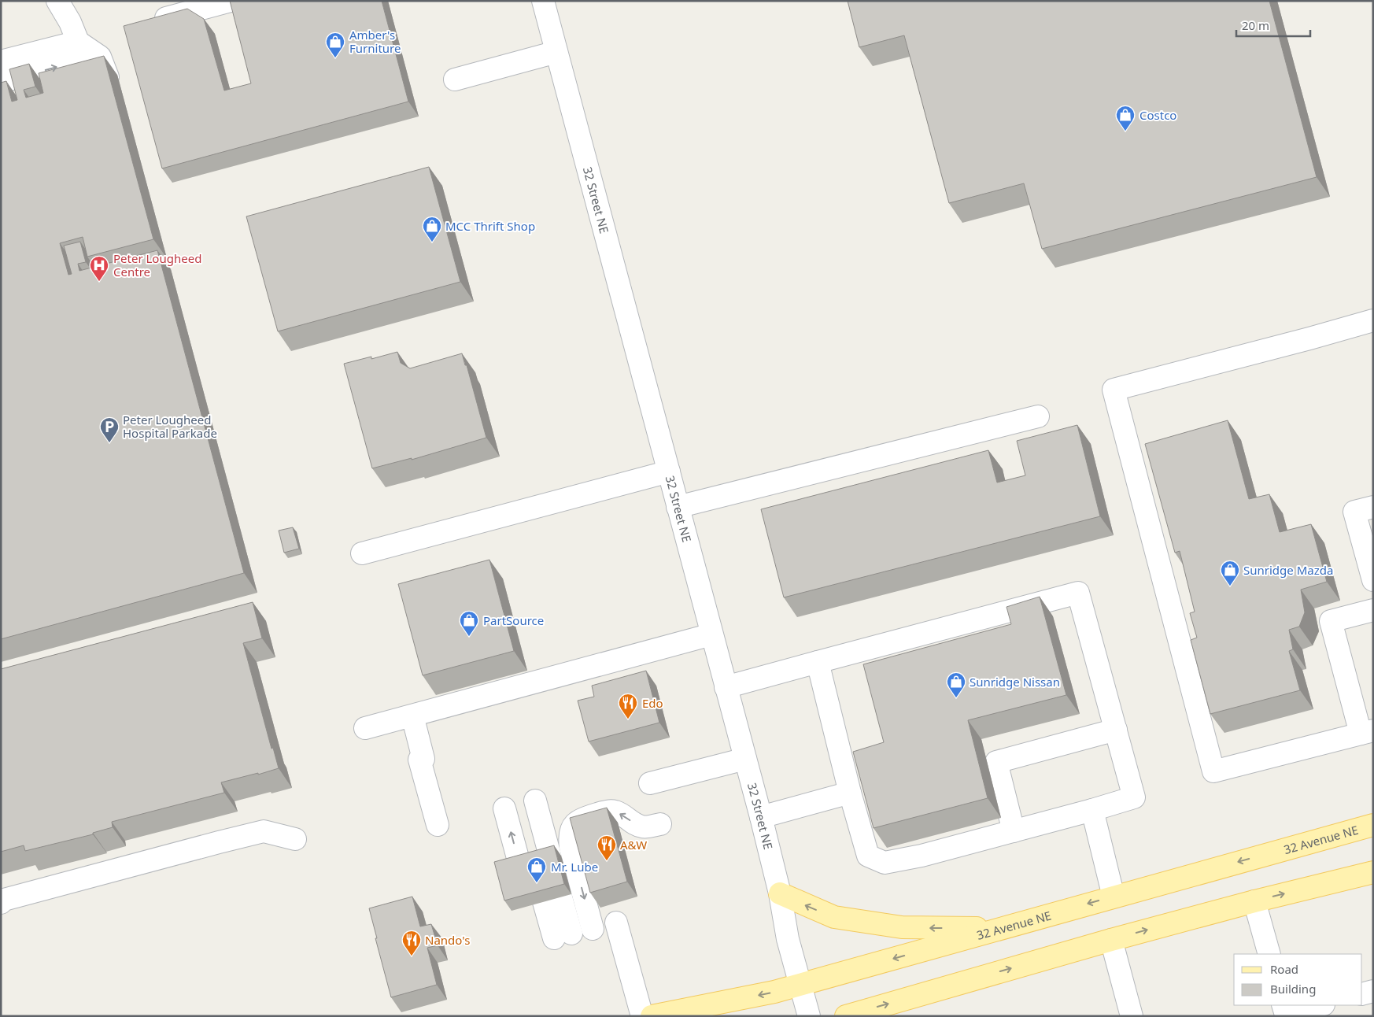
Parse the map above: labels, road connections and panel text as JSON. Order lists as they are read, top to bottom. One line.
{"streets":{"main road":["32 Avenue NE"],"street":["32 Street NE"]},"crossings":[["32 Street NE","32 Avenue NE"]],"places":{"shop":["Amber's Furniture","Costco","MCC Thrift Shop","Sunridge Mazda","PartSource","Sunridge Nissan","Mr. Lube"],"hospital":["Peter Lougheed Centre"],"parking":["Peter Lougheed Hospital Parkade"],"restaurant":["Edo","A&W","Nando's"]},"legend":["Road","Building"],"scale_bar":"20 m"}
